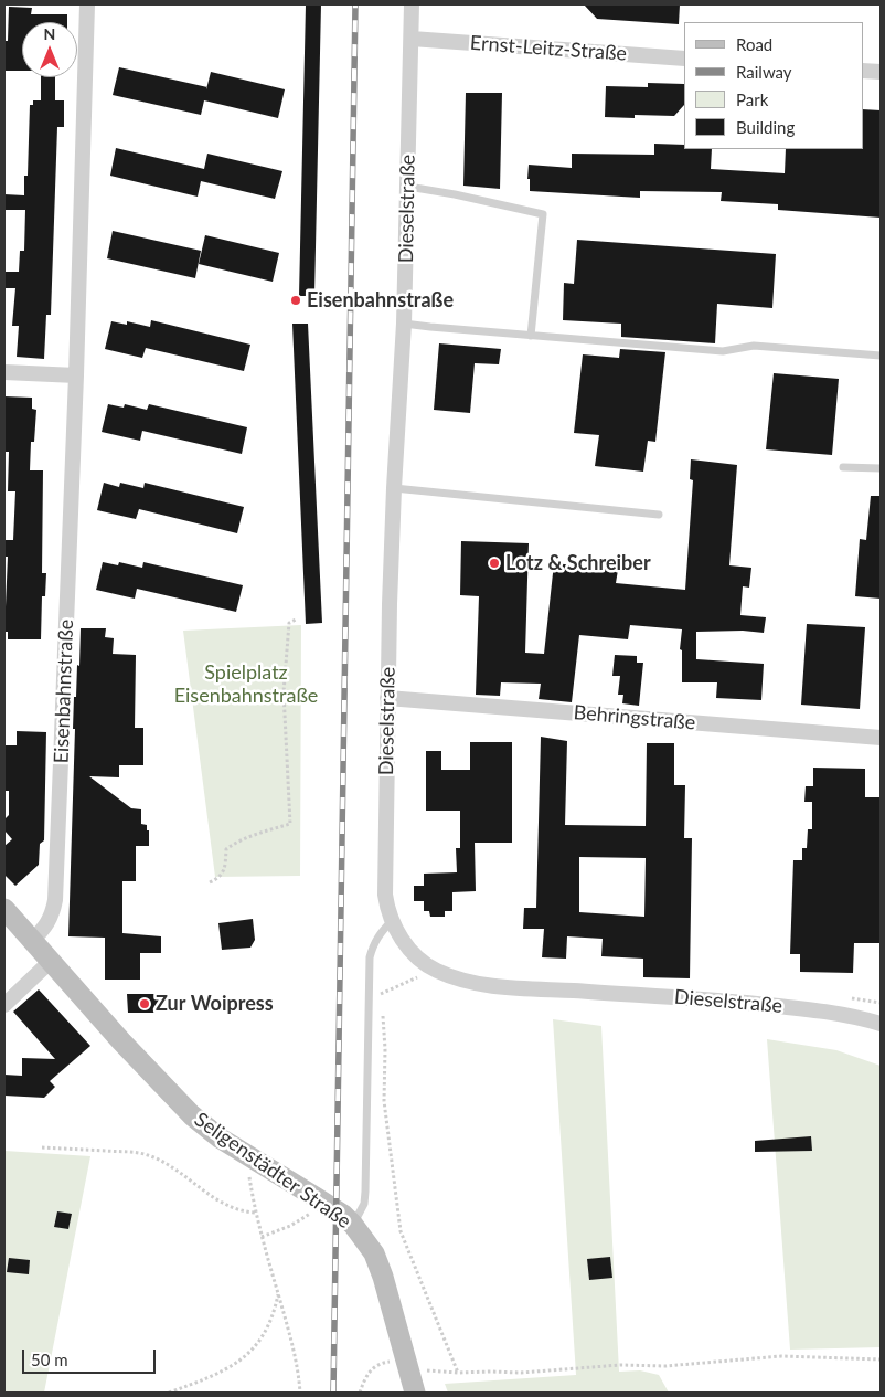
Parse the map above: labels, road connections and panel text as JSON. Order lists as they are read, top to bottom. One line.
{"streets":{"main road":["Seligenstädter Straße"],"street":["Ernst-Leitz-Straße","Dieselstraße","Eisenbahnstraße","Behringstraße"]},"crossings":[["Ernst-Leitz-Straße","Dieselstraße"],["Dieselstraße","Behringstraße"],["Eisenbahnstraße","Seligenstädter Straße"]],"parks":["Spielplatz Eisenbahnstraße"],"places":["Eisenbahnstraße","Lotz & Schreiber","Zur Woipress"],"legend":["Road","Railway","Park","Building"],"scale_bar":"50 m","north":"top"}
